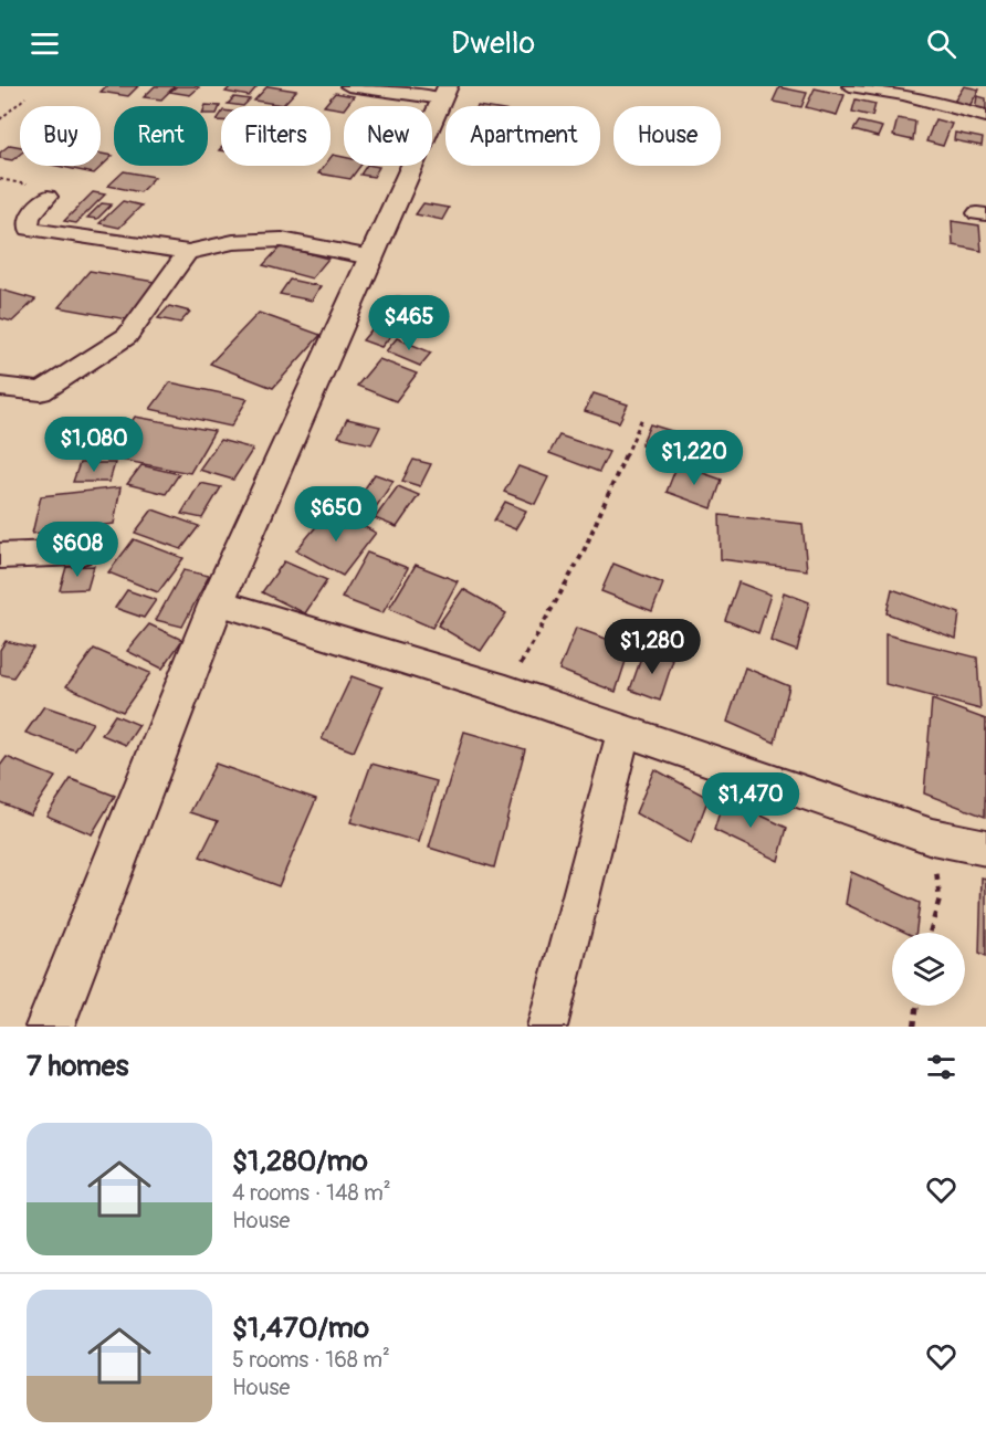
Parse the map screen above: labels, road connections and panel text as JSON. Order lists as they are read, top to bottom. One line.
{"page":{"header":"Dwello","chip":["Buy","Rent","Filters","New","Apartment","House"],"price":["$465","$1,080","$1,220","$650","$608","$1,280","$1,470"],"heading":"7 homes","list":[{"name":"$1,280/mo","note":"4 rooms · 148 m² · House"},{"name":"$1,470/mo","note":"5 rooms · 168 m² · House"}]}}
